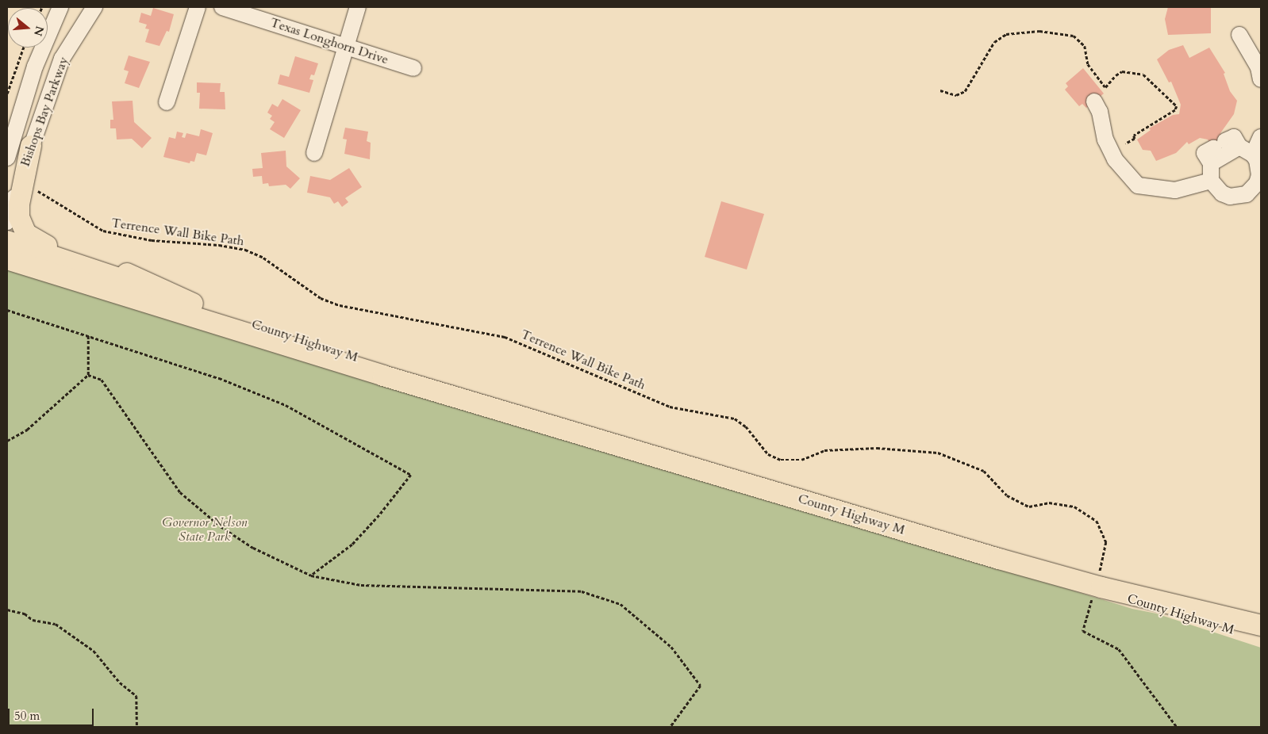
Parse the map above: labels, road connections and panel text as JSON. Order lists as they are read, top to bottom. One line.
{"streets":{"main road":["County Highway M"],"street":["Texas Longhorn Drive","Bishops Bay Parkway"],"path":["Terrence Wall Bike Path"]},"crossings":[["Terrence Wall Bike Path","County Highway M"]],"parks":["Governor Nelson State Park"],"scale_bar":"50 m","north":"right"}
